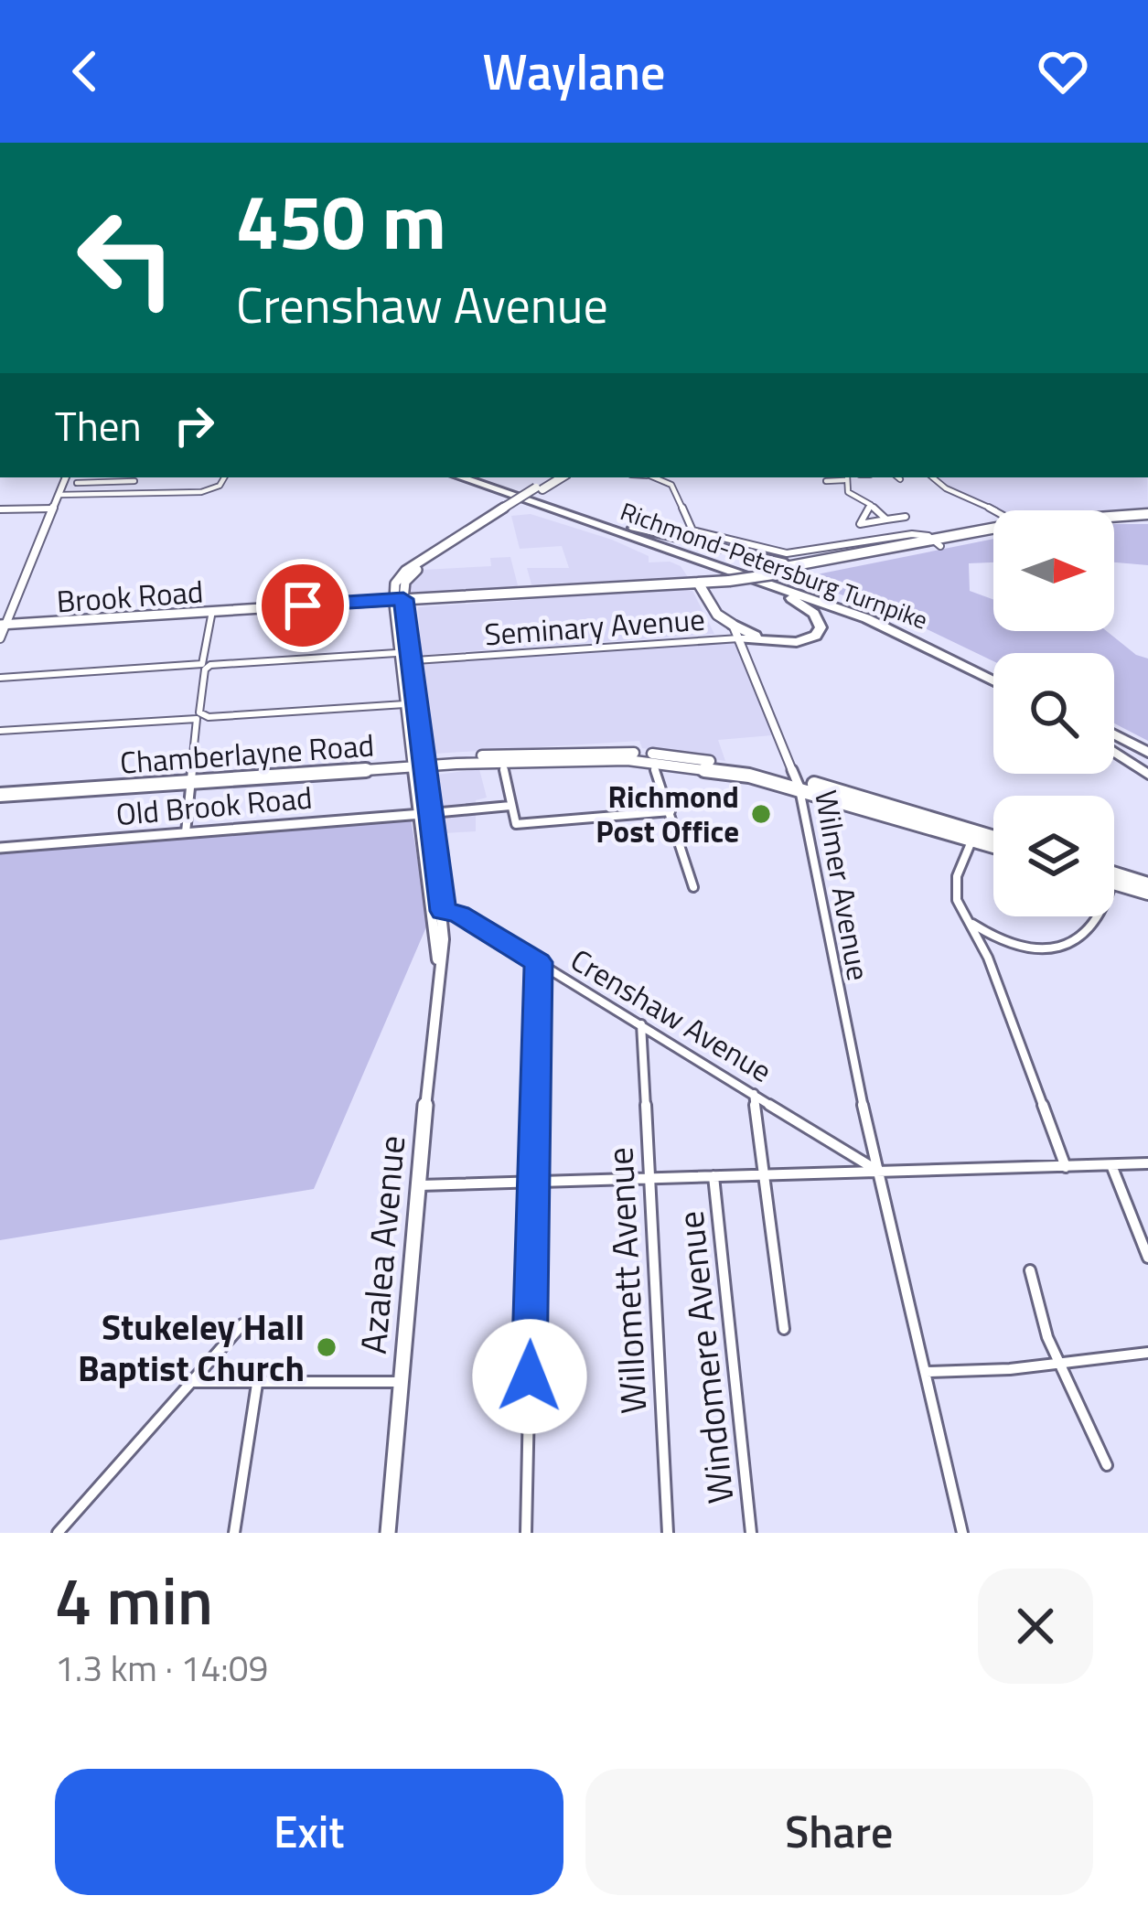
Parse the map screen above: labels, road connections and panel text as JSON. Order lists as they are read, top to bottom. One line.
{"streets":{"highway":["Richmond-Petersburg Turnpike"],"main road":["Brook Road","Chamberlayne Road","Wilmer Avenue","Azalea Avenue"],"street":["Seminary Avenue","Old Brook Road","Crenshaw Avenue","Willomett Avenue","Windomere Avenue"]},"crossings":[["Brook Road","Wilmer Avenue"],["Brook Road","Azalea Avenue"],["Seminary Avenue","Wilmer Avenue"],["Seminary Avenue","Azalea Avenue"],["Chamberlayne Road","Wilmer Avenue"],["Chamberlayne Road","Azalea Avenue"],["Old Brook Road","Azalea Avenue"],["Wilmer Avenue","Crenshaw Avenue"],["Crenshaw Avenue","Azalea Avenue"],["Crenshaw Avenue","Willomett Avenue"]],"places":["Richmond Post Office","Stukeley Hall Baptist Church"],"north":"right","page":{"header":"Waylane","turn":["450 m","Crenshaw Avenue"],"then":"Then","heading":["4 min","1.3 km · 14:09"],"buttons":["Exit","Share"]}}
